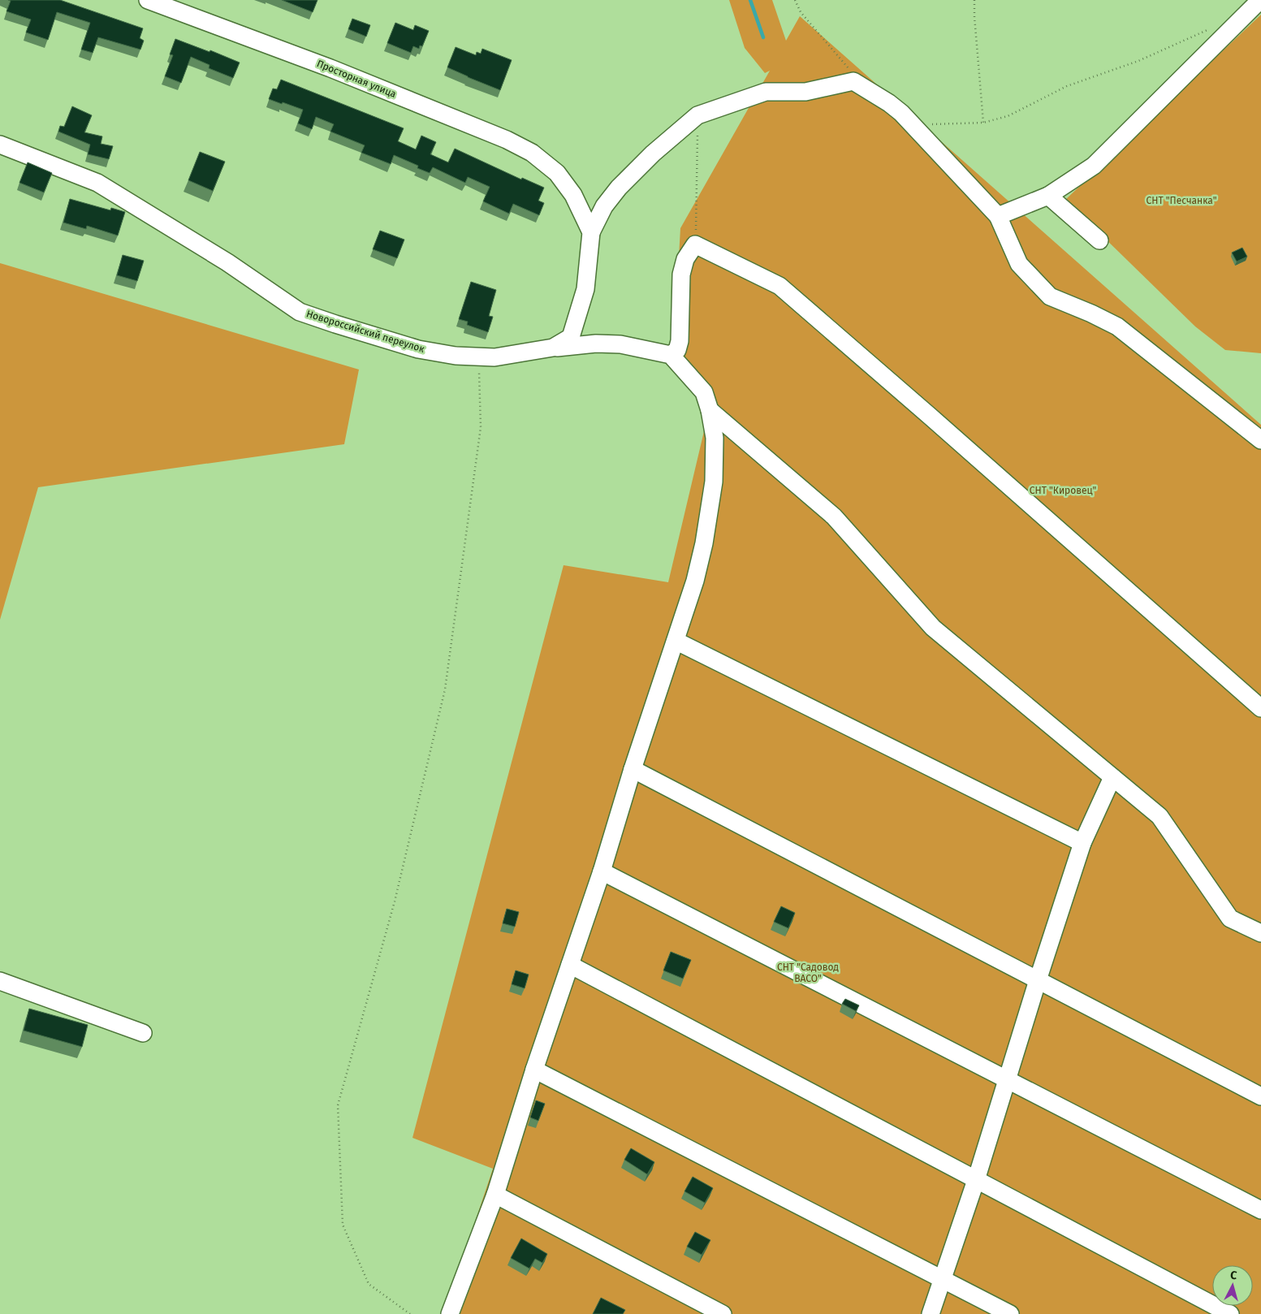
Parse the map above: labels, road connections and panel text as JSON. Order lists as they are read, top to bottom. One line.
{"streets":{"street":["Просторная улица","Новороссийский переулок"]},"crossings":[["Просторная улица","Новороссийский переулок"]],"parks":["СНТ \"Песчанка\"","СНТ \"Кировец\"","СНТ \"Садовод ВАСО\""],"north":"top"}
